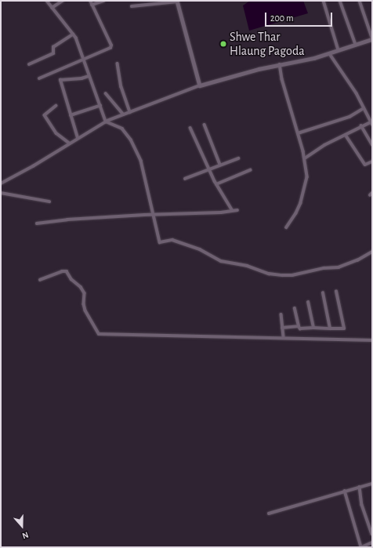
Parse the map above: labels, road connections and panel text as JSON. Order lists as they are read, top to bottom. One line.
{"places":["Shwe Thar Hlaung Pagoda"],"scale_bar":"200 m","north":"bottom"}
